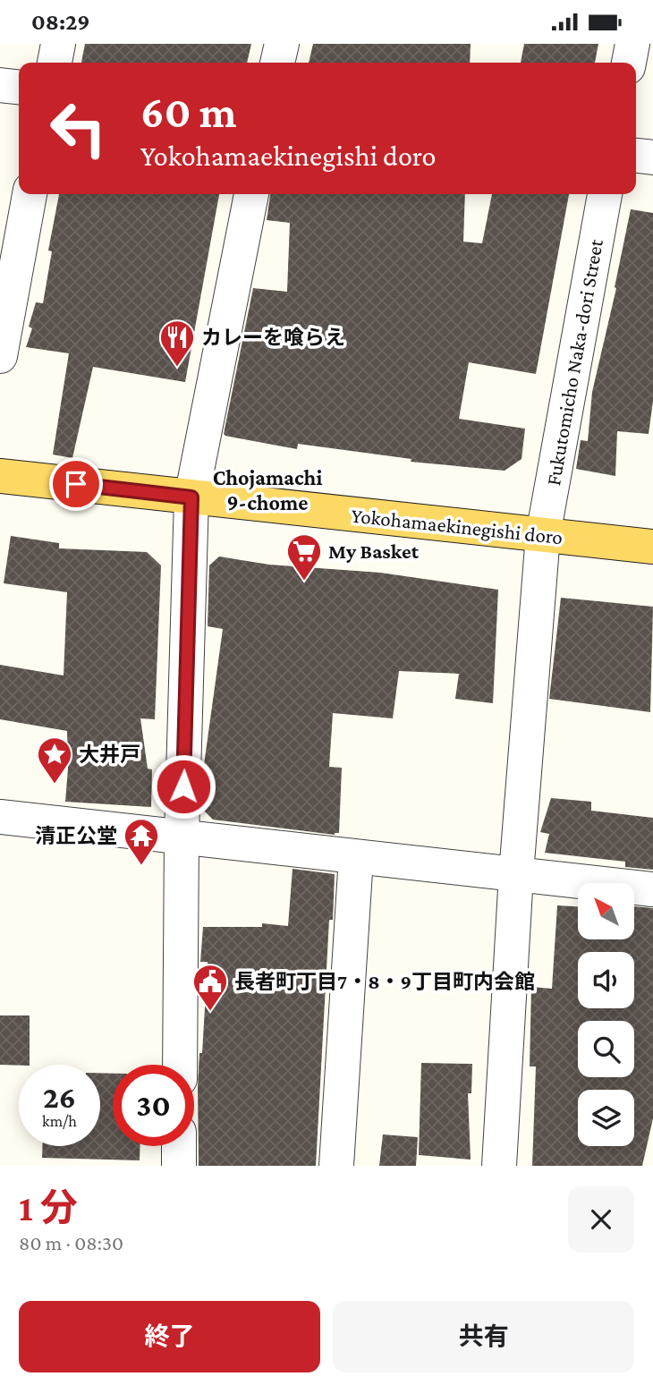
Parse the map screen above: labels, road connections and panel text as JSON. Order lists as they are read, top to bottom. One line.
{"streets":{"main road":["Yokohamaekinegishi doro"],"street":["Fukutomicho Naka-dori Street"]},"crossings":[["Fukutomicho Naka-dori Street","Yokohamaekinegishi doro"]],"districts":["Chojamachi 9-chome"],"places":{"restaurant":["カレーを喰らえ"],"supermarket":["My Basket"],"place":["大井戸"],"temple":["清正公堂"],"public building":["長者町丁目7・8・9丁目町内会館"]},"north":"top left","page":{"status":"08:29","turn":["60 m","Yokohamaekinegishi doro"],"speed":"26 km/h","limit":"30","heading":["1 分","80 m · 08:30"],"buttons":["終了","共有"]}}
